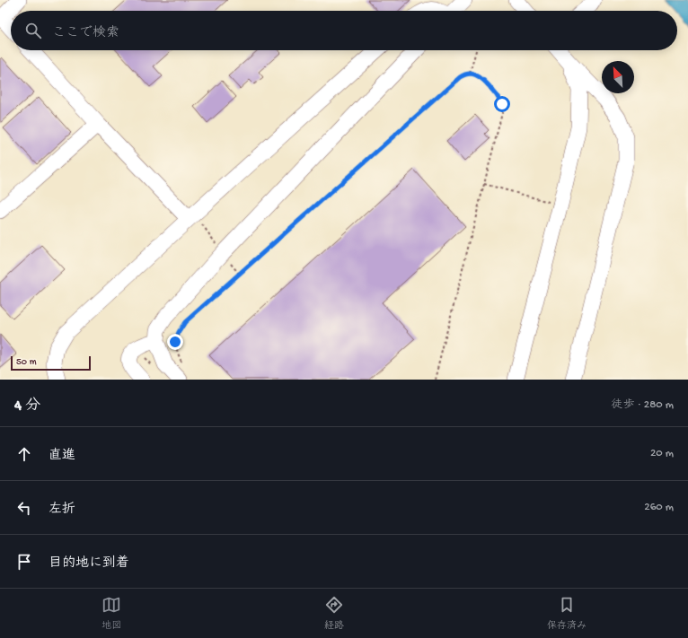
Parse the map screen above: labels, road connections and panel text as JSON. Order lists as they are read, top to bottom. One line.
{"scale_bar":"50 m","north":"top left","page":{"search":"ここで検索","scale":"50 m","heading":["4 分","徒歩 · 280 m"],"list":[["直進","20 m"],["左折","260 m"],"目的地に到着"],"nav":["地図","経路","保存済み"]}}
